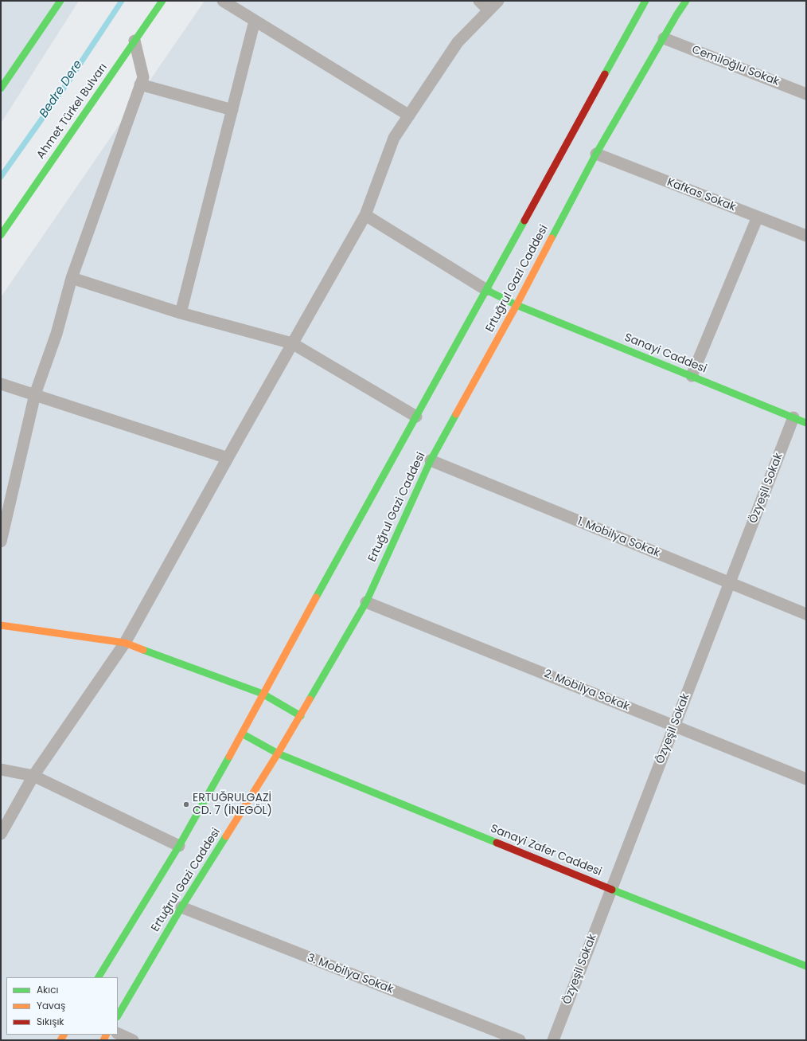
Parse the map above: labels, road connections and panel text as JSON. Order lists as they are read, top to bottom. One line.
{"streets":{"main road":["Ahmet Türkel Bulvarı","Ertuğrul Gazi Caddesi","Sanayi Caddesi","Sanayi Zafer Caddesi"],"lane":["Cemiloğlu Sokak","Kafkas Sokak","Özyeşil Sokak","1. Mobilya Sokak","2. Mobilya Sokak","3. Mobilya Sokak"]},"crossings":[["Cemiloğlu Sokak","Ertuğrul Gazi Caddesi"],["Kafkas Sokak","Ertuğrul Gazi Caddesi"],["Ertuğrul Gazi Caddesi","Sanayi Caddesi"],["Ertuğrul Gazi Caddesi","1. Mobilya Sokak"],["Ertuğrul Gazi Caddesi","2. Mobilya Sokak"],["Ertuğrul Gazi Caddesi","Sanayi Zafer Caddesi"],["Ertuğrul Gazi Caddesi","3. Mobilya Sokak"],["Sanayi Caddesi","Özyeşil Sokak"],["Özyeşil Sokak","1. Mobilya Sokak"],["Özyeşil Sokak","2. Mobilya Sokak"],["Özyeşil Sokak","Sanayi Zafer Caddesi"]],"water":["Bedre Dere"],"places":["ERTUĞRULGAZİ CD. 7 (İNEGÖL)"],"legend":["Akıcı","Yavaş","Sıkışık"]}
